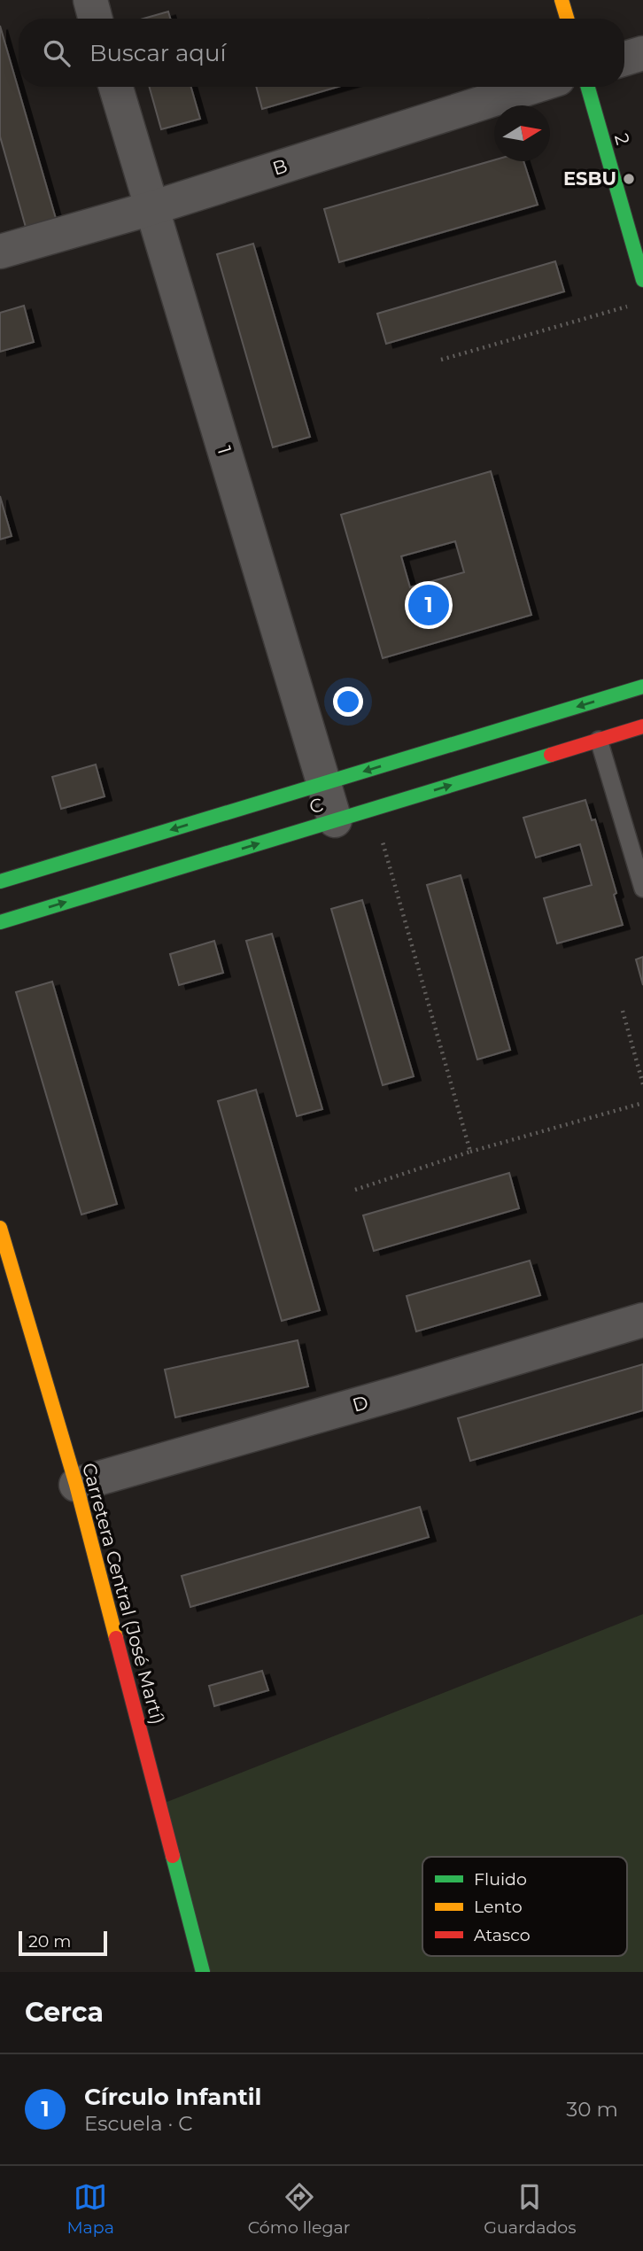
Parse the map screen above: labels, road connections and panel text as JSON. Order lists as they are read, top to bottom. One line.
{"streets":{"main road":["2","C","Carretera Central (José Martí)"],"street":["B","1","D"]},"crossings":[["B","1"],["1","C"],["D","Carretera Central (José Martí)"]],"places":["ESBU"],"legend":["Fluido","Lento","Atasco"],"scale_bar":"20 m","north":"right","page":{"search":"Buscar aquí","pins":"1","scale":"20 m","heading":"Cerca","list":[{"mark":"1","name":"Círculo Infantil","note":"Escuela · C","value":"30 m"}],"nav":["Mapa","Cómo llegar","Guardados"]}}
